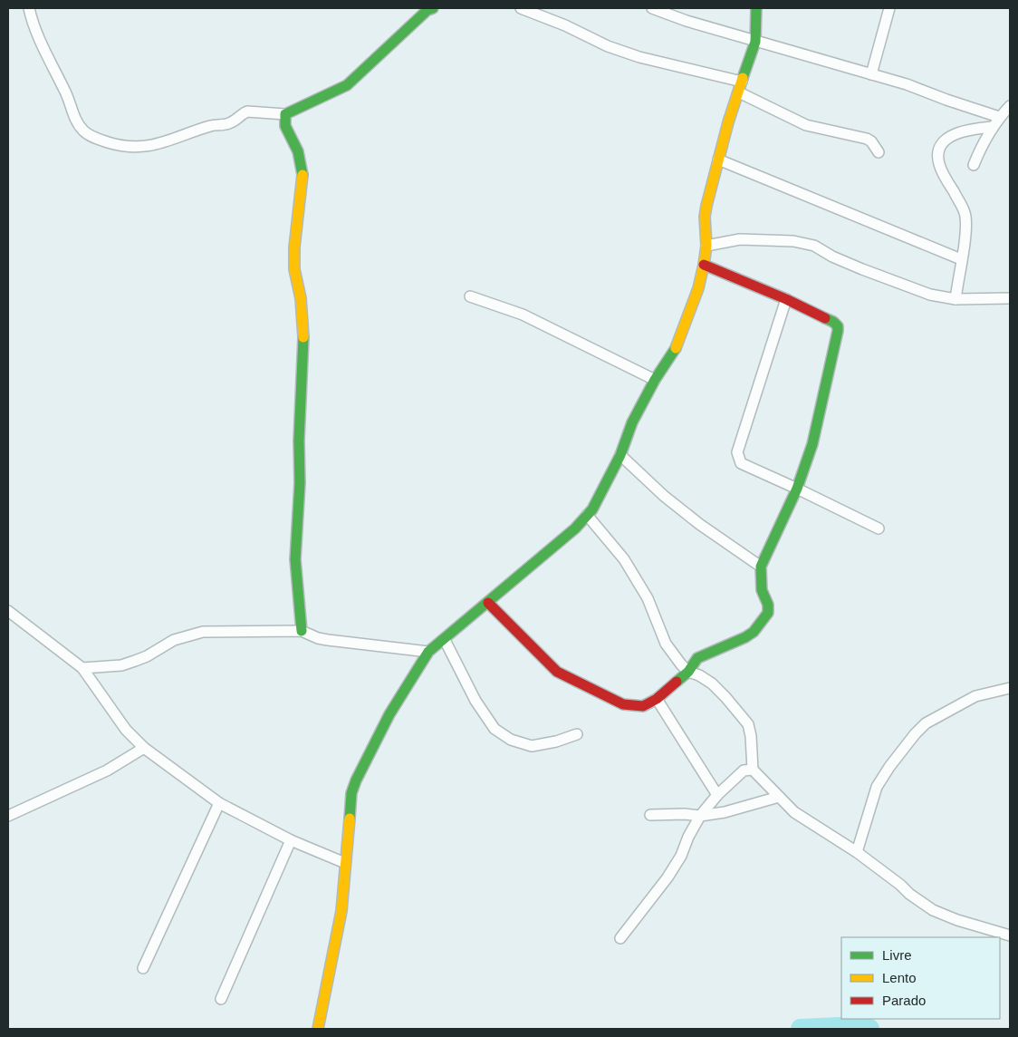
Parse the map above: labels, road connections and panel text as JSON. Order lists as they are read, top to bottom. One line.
{"legend":["Livre","Lento","Parado"]}
